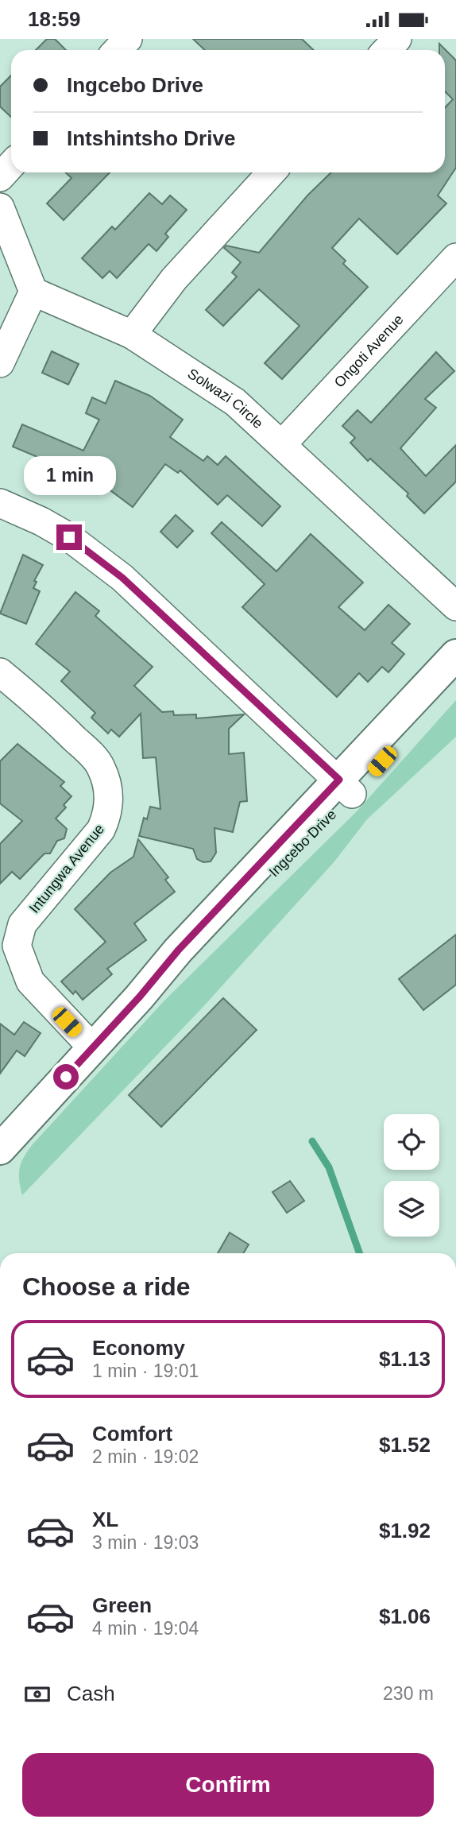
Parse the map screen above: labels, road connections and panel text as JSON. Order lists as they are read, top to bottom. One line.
{"streets":{"main road":["Ingcebo Drive"],"street":["Ongoti Avenue","Solwazi Circle","Intungwa Avenue"]},"crossings":[["Ongoti Avenue","Solwazi Circle"],["Ingcebo Drive","Intungwa Avenue"]],"page":{"status":"18:59","banner":["Ingcebo Drive","Intshintsho Drive"],"bubble":"1 min","heading":"Choose a ride","list":[{"name":"Economy","note":"1 min · 19:01","value":"$1.13"},{"name":"Comfort","note":"2 min · 19:02","value":"$1.52"},{"name":"XL","note":"3 min · 19:03","value":"$1.92"},{"name":"Green","note":"4 min · 19:04","value":"$1.06"}],"pay":["Cash","230 m"],"buttons":"Confirm"}}
